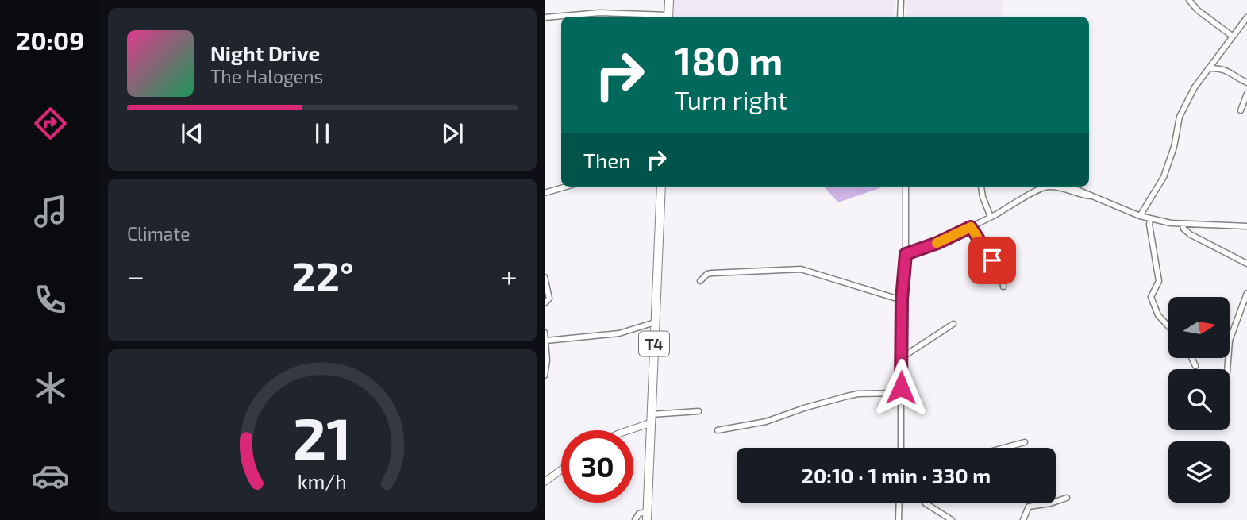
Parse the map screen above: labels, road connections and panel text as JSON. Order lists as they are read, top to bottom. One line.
{"streets":{"highway":["T4"]},"north":"right","page":{"tabs":"20:09","turn":["180 m","Turn right"],"song":["Night Drive","The Halogens"],"then":"Then","tile":"Climate","heat":["−","22°","+"],"limit":"30","trip":"20:10 · 1 min · 330 m","gauge":["21","km/h"]}}
